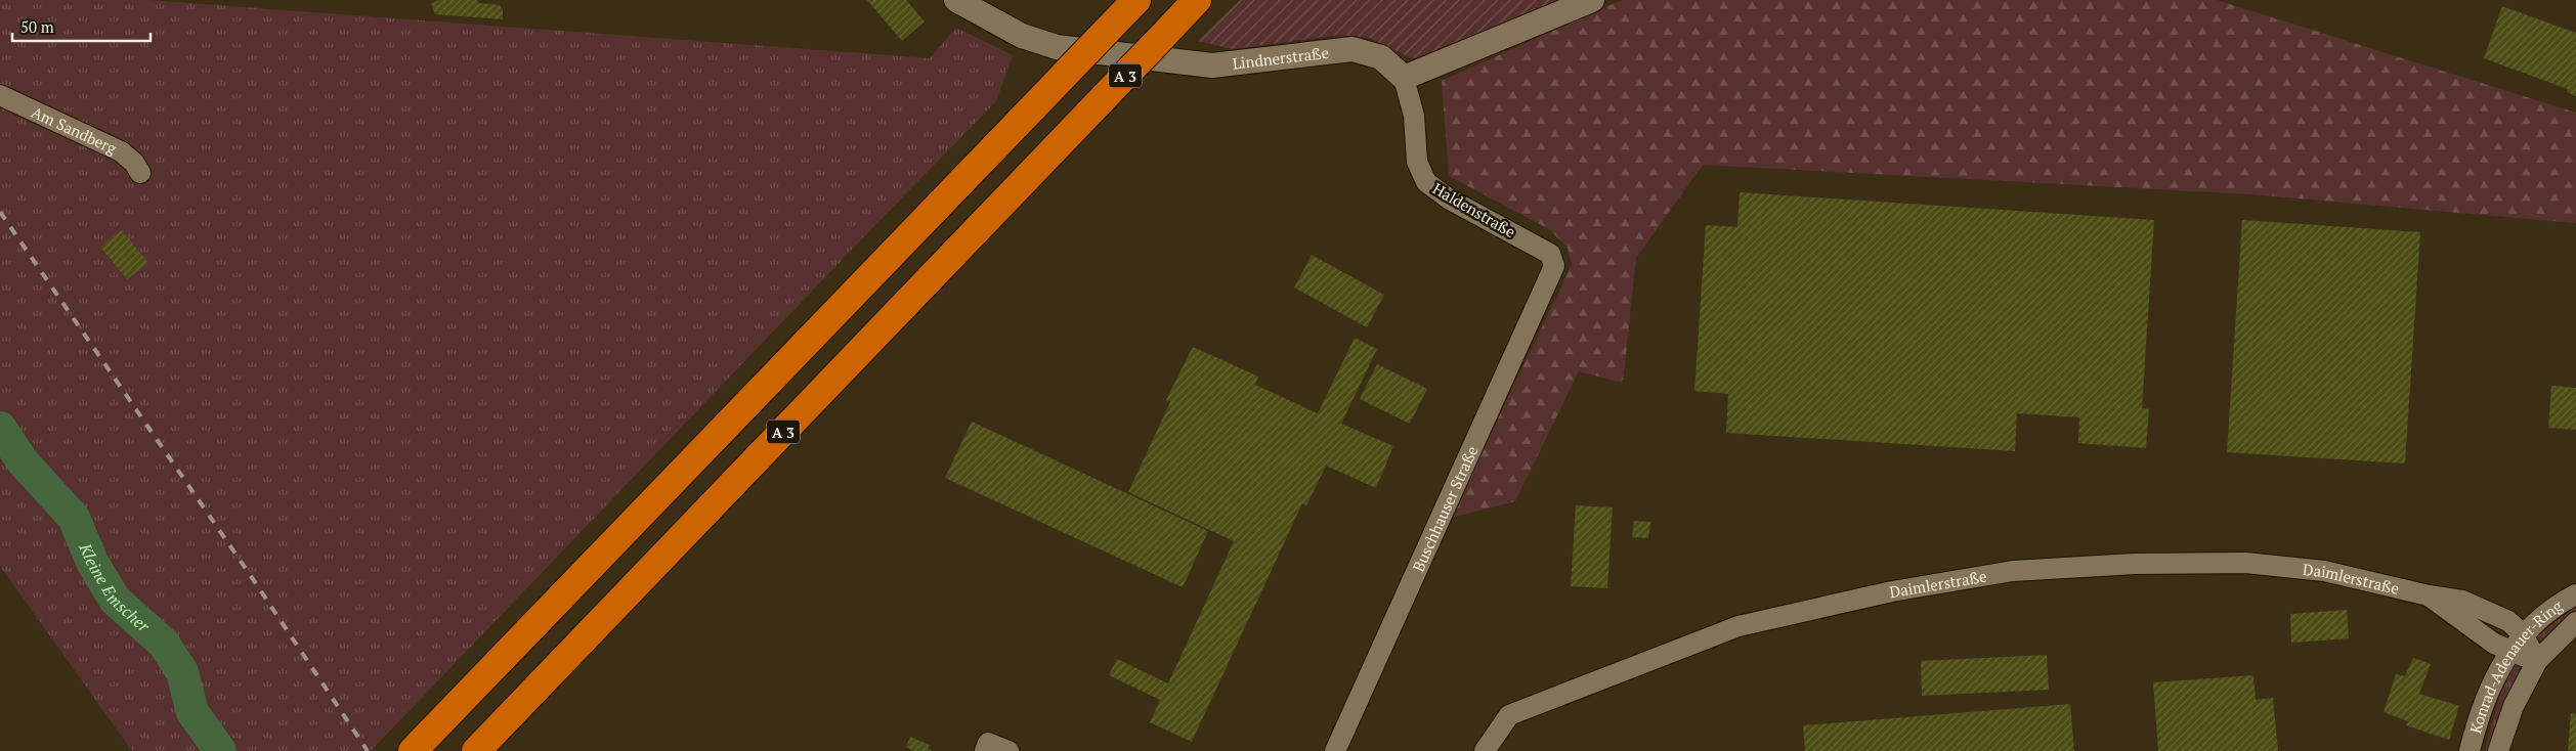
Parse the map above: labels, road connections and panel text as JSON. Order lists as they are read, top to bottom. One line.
{"streets":{"highway":["A 3"],"street":["Lindnerstraße","Am Sandberg","Haldenstraße","Buschhauser Straße","Daimlerstraße","Konrad-Adenauer-Ring"]},"crossings":[["Lindnerstraße","Haldenstraße"],["Haldenstraße","Buschhauser Straße"],["Daimlerstraße","Konrad-Adenauer-Ring"]],"water":["Kleine Emscher"],"scale_bar":"50 m"}
